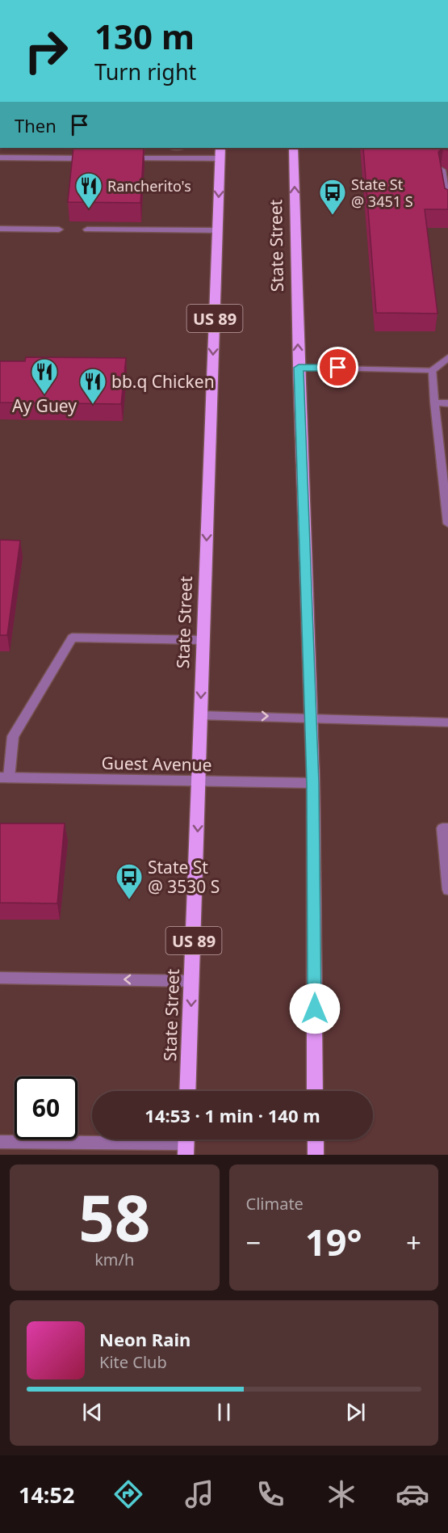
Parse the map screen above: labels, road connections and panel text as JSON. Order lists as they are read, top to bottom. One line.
{"streets":{"main road":["State Street","US 89"],"street":["Guest Avenue"]},"crossings":[["State Street","Guest Avenue"]],"places":{"restaurant":["Rancherito's","Ay Guey","bb.q Chicken"],"bus stop":["State St @ 3451 S","State St @ 3530 S"]},"page":{"turn":["130 m","Turn right"],"then":"Then","limit":"60","trip":"14:53 · 1 min · 140 m","tile":[["58","km/h"],"Climate"],"heat":["−","19°","+"],"song":["Neon Rain","Kite Club"],"tabs":"14:52"}}
